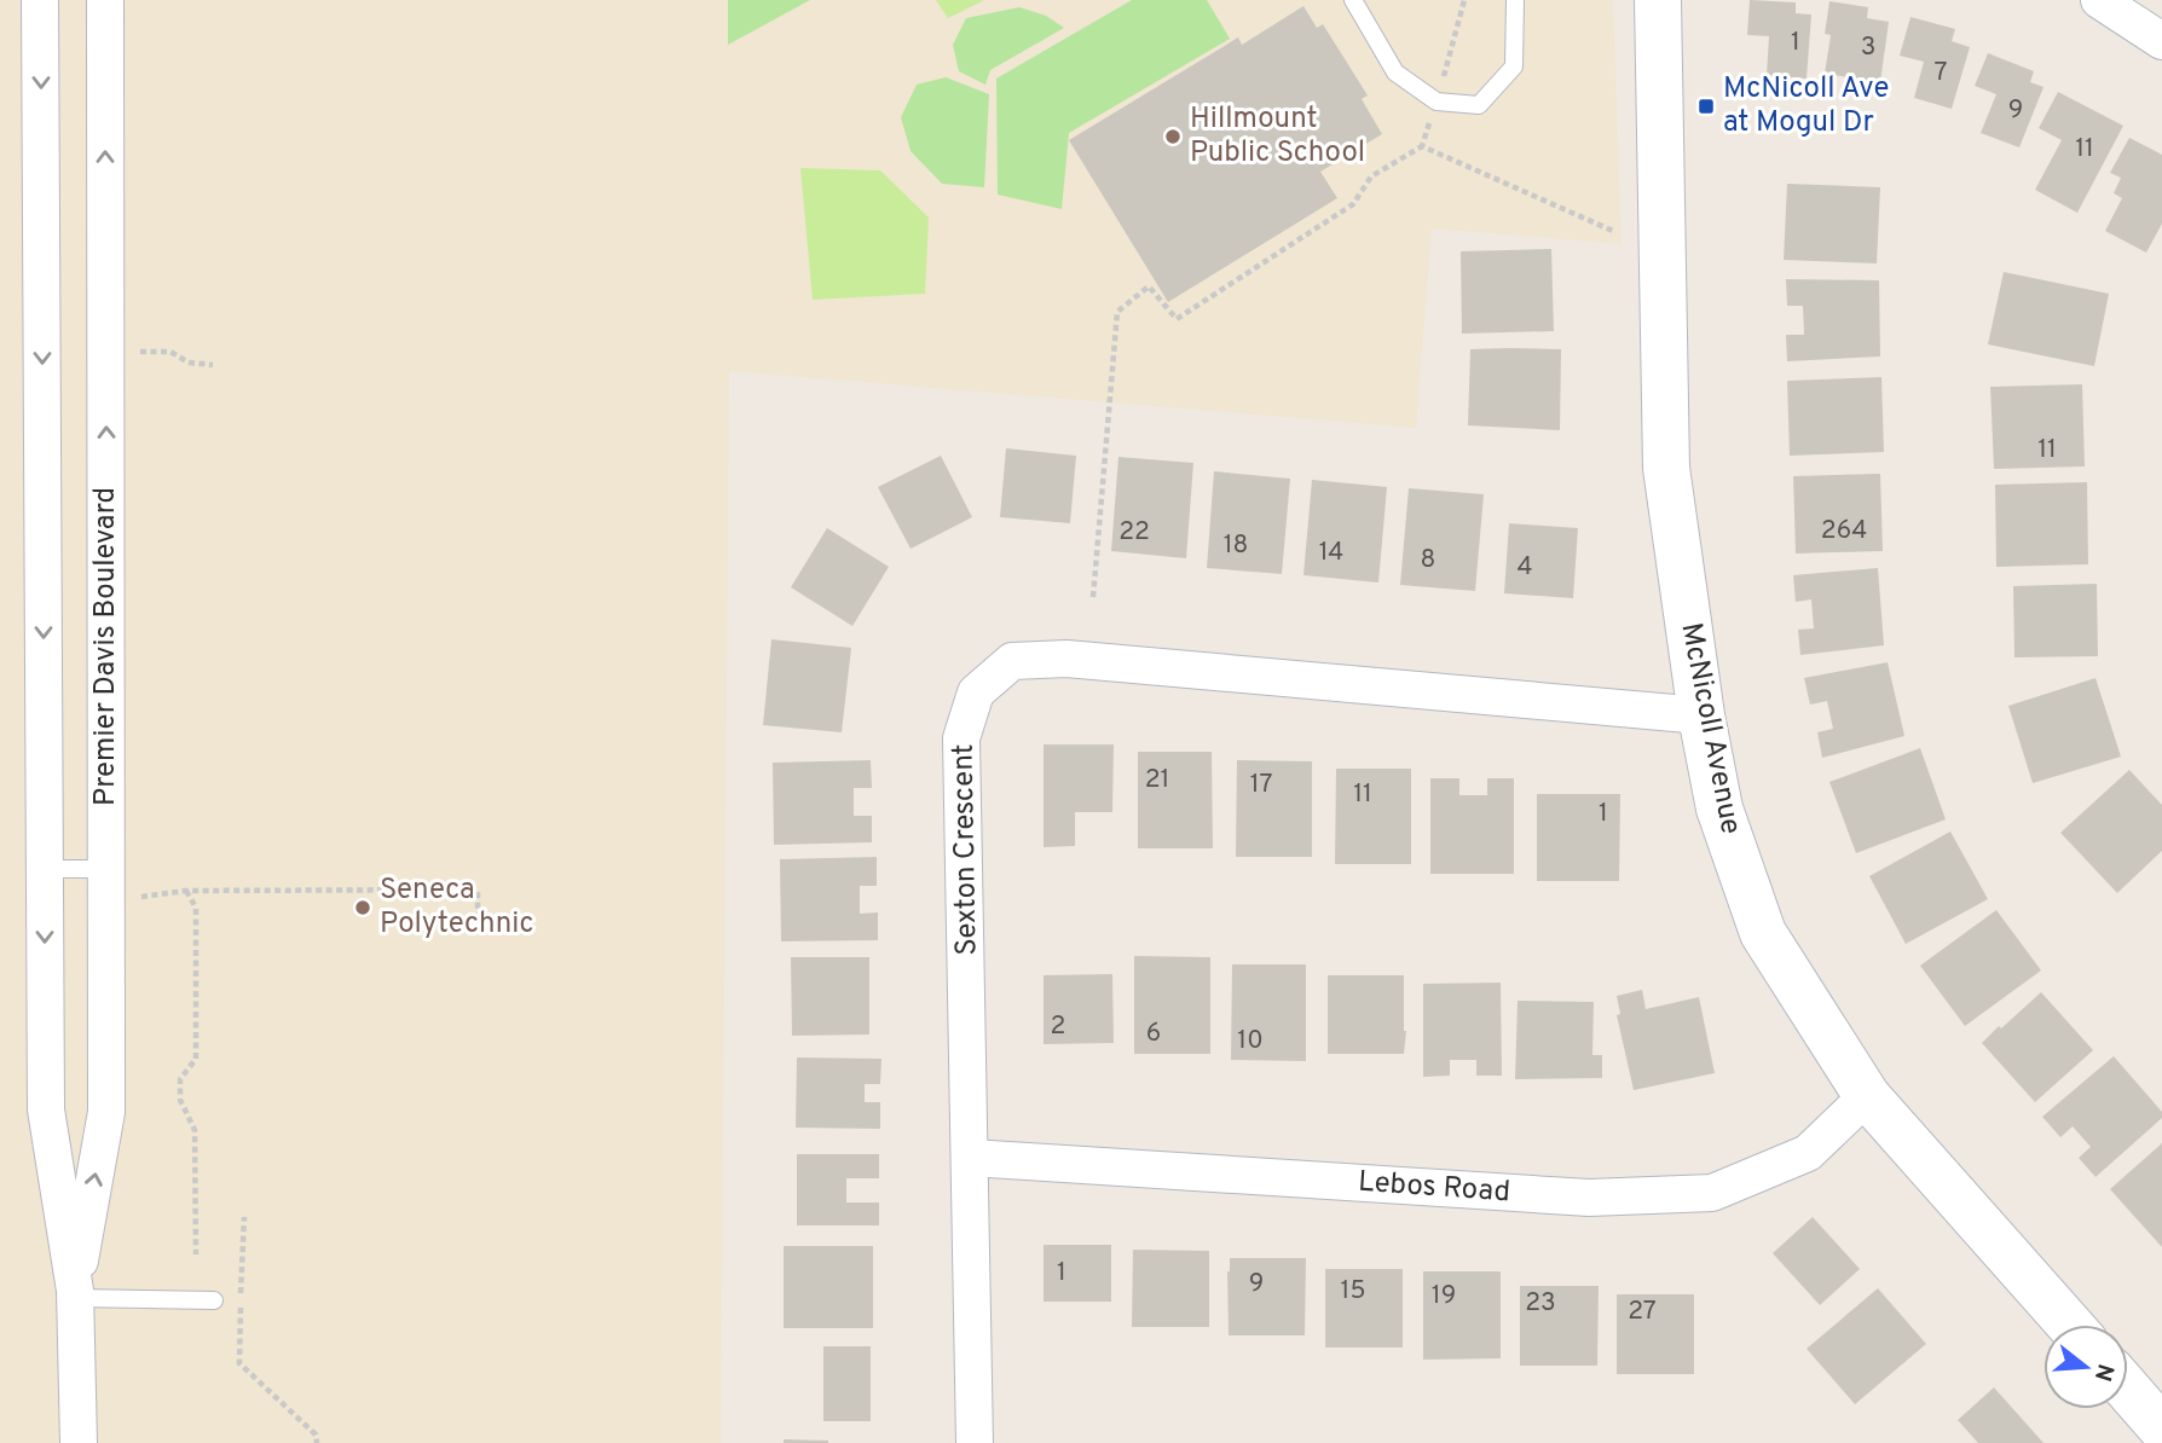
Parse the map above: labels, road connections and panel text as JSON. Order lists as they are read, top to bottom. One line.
{"streets":{"street":["Premier Davis Boulevard","McNicoll Avenue","Sexton Crescent","Lebos Road"]},"crossings":[["McNicoll Avenue","Sexton Crescent"],["McNicoll Avenue","Lebos Road"],["Sexton Crescent","Lebos Road"]],"places":{"transit":["McNicoll Ave at Mogul Dr"],"other":["Hillmount Public School","Seneca Polytechnic"]},"house_numbers":["1","3","7","9","11","11","264","22","18","14","8","4","21","17","11","1","2","6","10","1","9","15","19","23","27"],"north":"right"}
